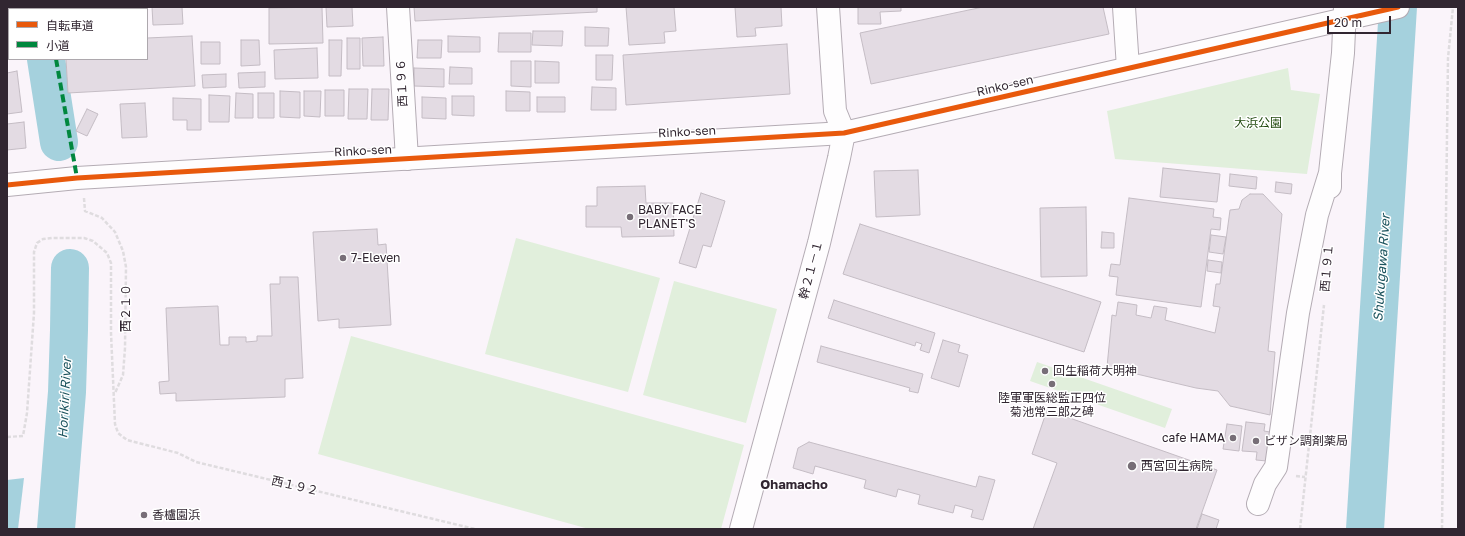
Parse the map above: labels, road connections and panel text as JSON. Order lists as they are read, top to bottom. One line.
{"streets":{"street":["西１９６","Rinko-sen","幹２１－１"],"path":["西１９１","西２１０","西１９２"]},"crossings":[["西１９６","Rinko-sen"],["Rinko-sen","幹２１－１"],["西２１０","西１９２"]],"districts":["Ohamacho"],"water":["Shukugawa River","Horikiri River"],"parks":["大浜公園"],"places":["BABY FACE PLANET'S","7-Eleven","回生稲荷大明神","陸軍軍医総監正四位 菊池常三郎之碑","cafe HAMA","ビザン調剤薬局","西宮回生病院","香櫨園浜"],"legend":["自転車道","小道"],"scale_bar":"20 m"}
